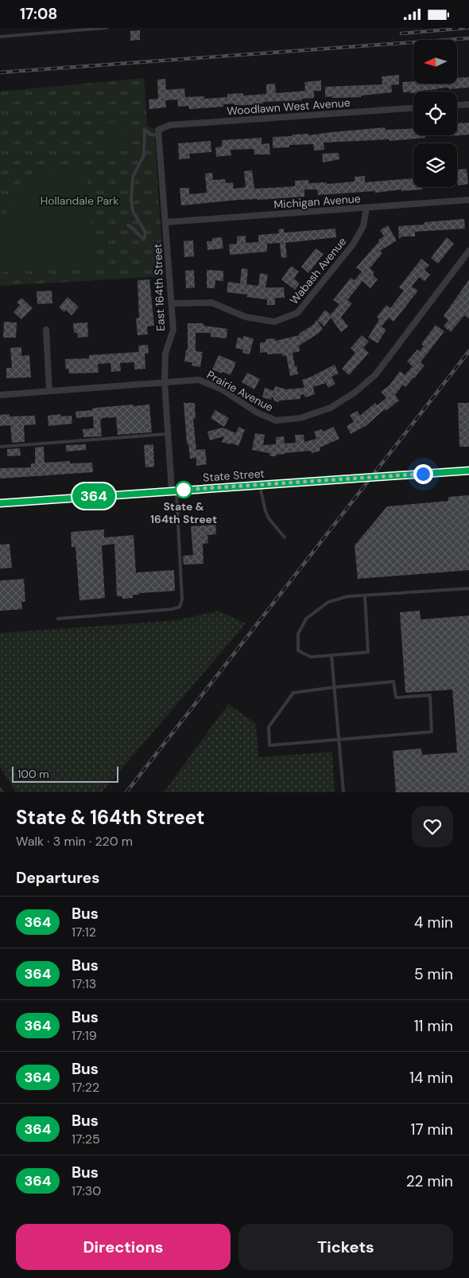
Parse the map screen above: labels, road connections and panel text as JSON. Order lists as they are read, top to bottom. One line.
{"streets":{"street":["Woodlawn West Avenue","Michigan Avenue","Wabash Avenue","East 164th Street","Prairie Avenue","State Street"]},"crossings":[["Woodlawn West Avenue","East 164th Street"],["Michigan Avenue","Wabash Avenue"],["Michigan Avenue","East 164th Street"],["Wabash Avenue","East 164th Street"],["East 164th Street","Prairie Avenue"],["East 164th Street","State Street"]],"parks":["Hollandale Park"],"places":["State & 164th Street"],"lines":["bus line 364"],"scale_bar":"100 m","north":"left","page":{"status":"17:08","on_map":"364","scale":"100 m","heading":[["State & 164th Street","Walk · 3 min · 220 m"],"Departures"],"list":[{"mark":"364","name":"Bus","note":"17:12","value":"4 min"},{"mark":"364","name":"Bus","note":"17:13","value":"5 min"},{"mark":"364","name":"Bus","note":"17:19","value":"11 min"},{"mark":"364","name":"Bus","note":"17:22","value":"14 min"},{"mark":"364","name":"Bus","note":"17:25","value":"17 min"},{"mark":"364","name":"Bus","note":"17:30","value":"22 min"}],"buttons":["Directions","Tickets"]}}
